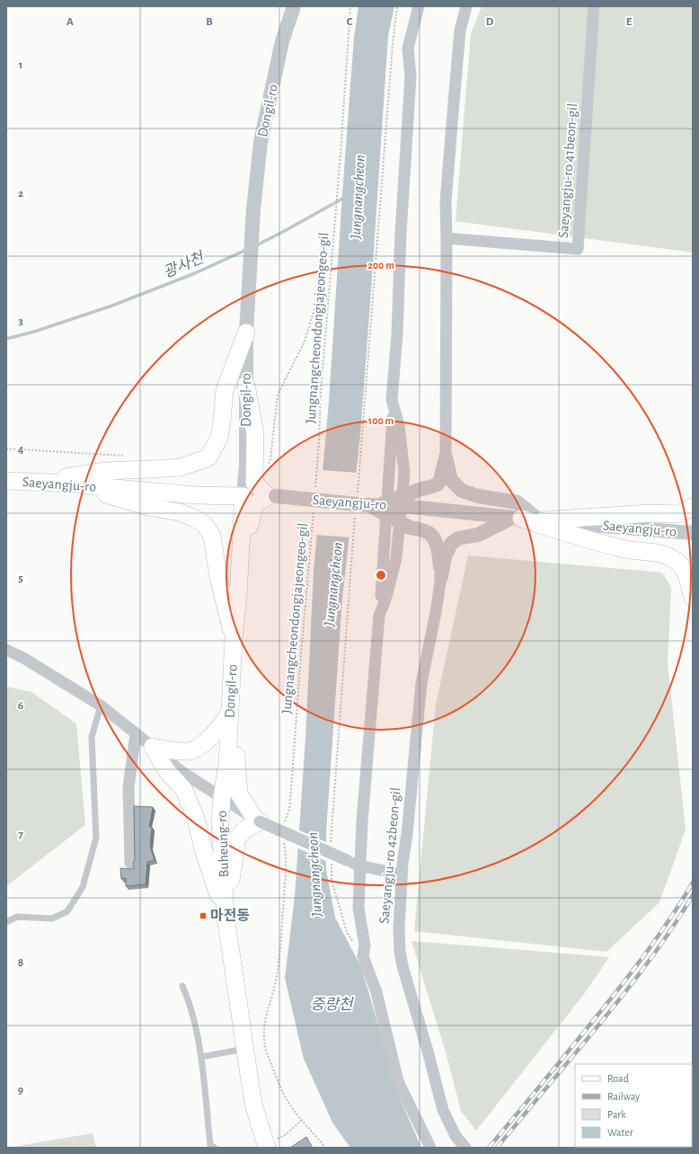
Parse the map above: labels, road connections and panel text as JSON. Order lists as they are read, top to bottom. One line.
{"streets":{"main road":["Dongil-ro","Saeyangju-ro","Buheung-ro"],"street":["Saeyangju-ro 41beon-gil","Saeyangju-ro 42beon-gil"],"path":["Jungnangcheondongjajeongeo-gil"]},"crossings":[["Dongil-ro","Saeyangju-ro"],["Dongil-ro","Buheung-ro"]],"water":["Jungnangcheon","광사천","중랑천"],"places":{"transit":["마전동"]},"legend":["Road","Railway","Park","Water"],"grid":{"columns":["A","B","C","D","E"],"rows":["1","2","3","4","5","6","7","8","9"]},"rings":["200 m","100 m"]}
